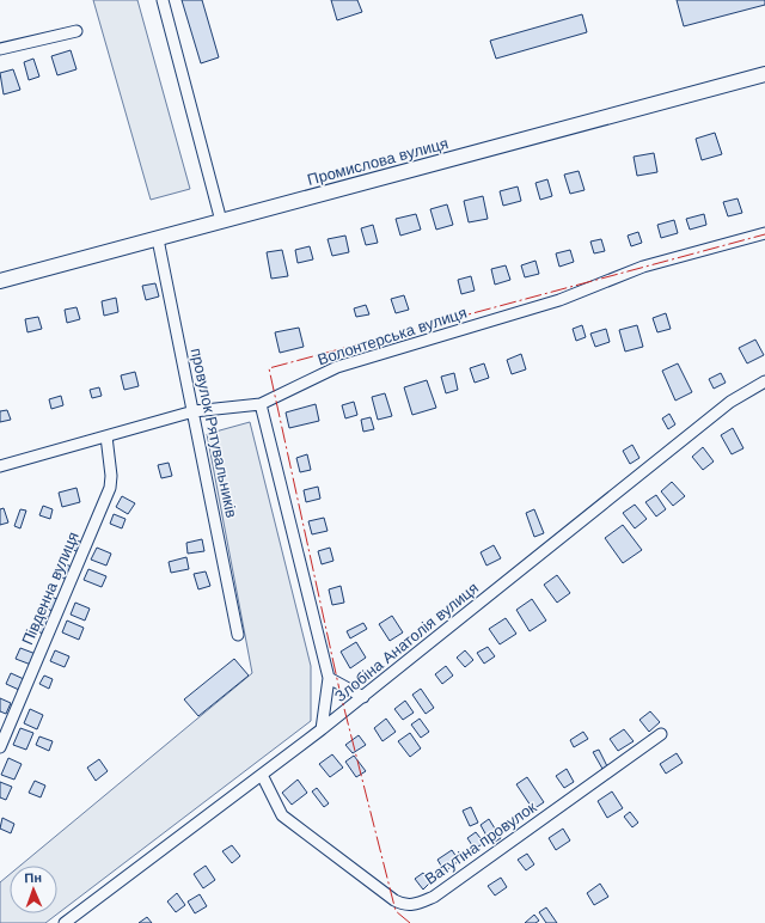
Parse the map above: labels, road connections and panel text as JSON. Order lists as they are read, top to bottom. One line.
{"streets":{"street":["Промислова вулиця","Волонтерська вулиця","провулок Рятувальників","Південна вулиця","Злобіна Анатолія вулиця","Ватутіна провулок"]},"crossings":[["Промислова вулиця","провулок Рятувальників"],["Волонтерська вулиця","провулок Рятувальників"],["Волонтерська вулиця","Південна вулиця"],["Злобіна Анатолія вулиця","Ватутіна провулок"]],"north":"top"}
